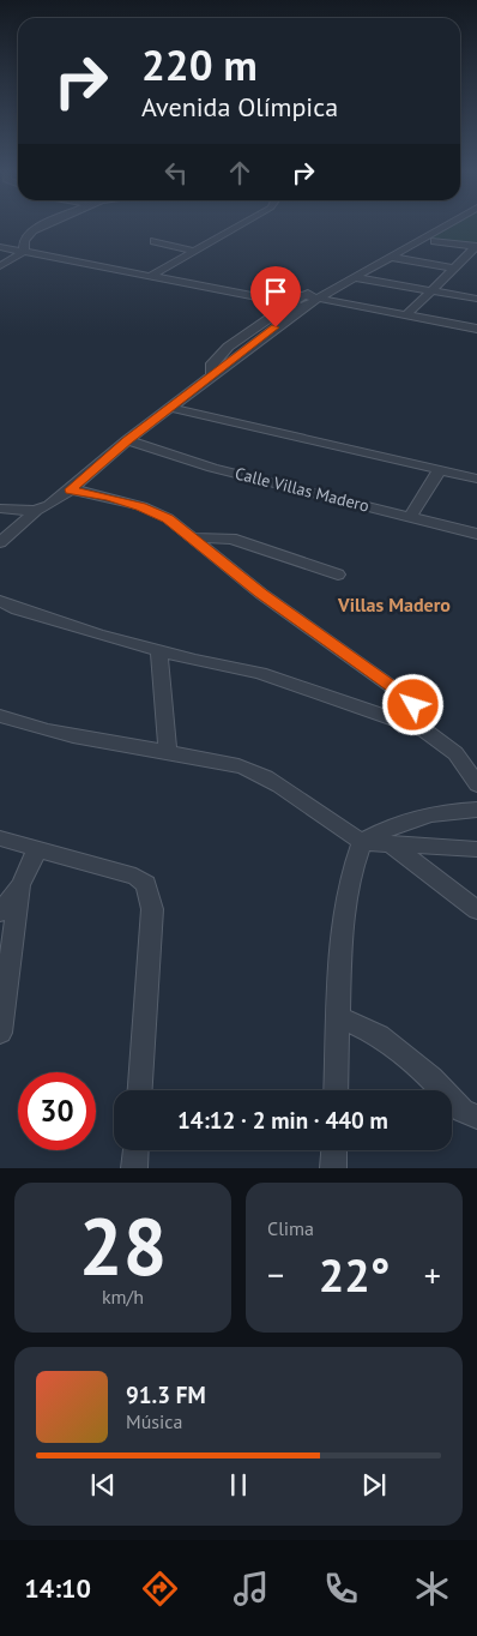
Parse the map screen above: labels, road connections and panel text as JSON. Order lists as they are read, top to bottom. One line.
{"streets":{"street":["Calle Villas Madero"]},"districts":["Villas Madero"],"page":{"turn":["220 m","Avenida Olímpica"],"limit":"30","trip":"14:12 · 2 min · 440 m","tile":[["28","km/h"],"Clima"],"heat":["−","22°","+"],"song":["91.3 FM","Música"],"tabs":"14:10"}}
